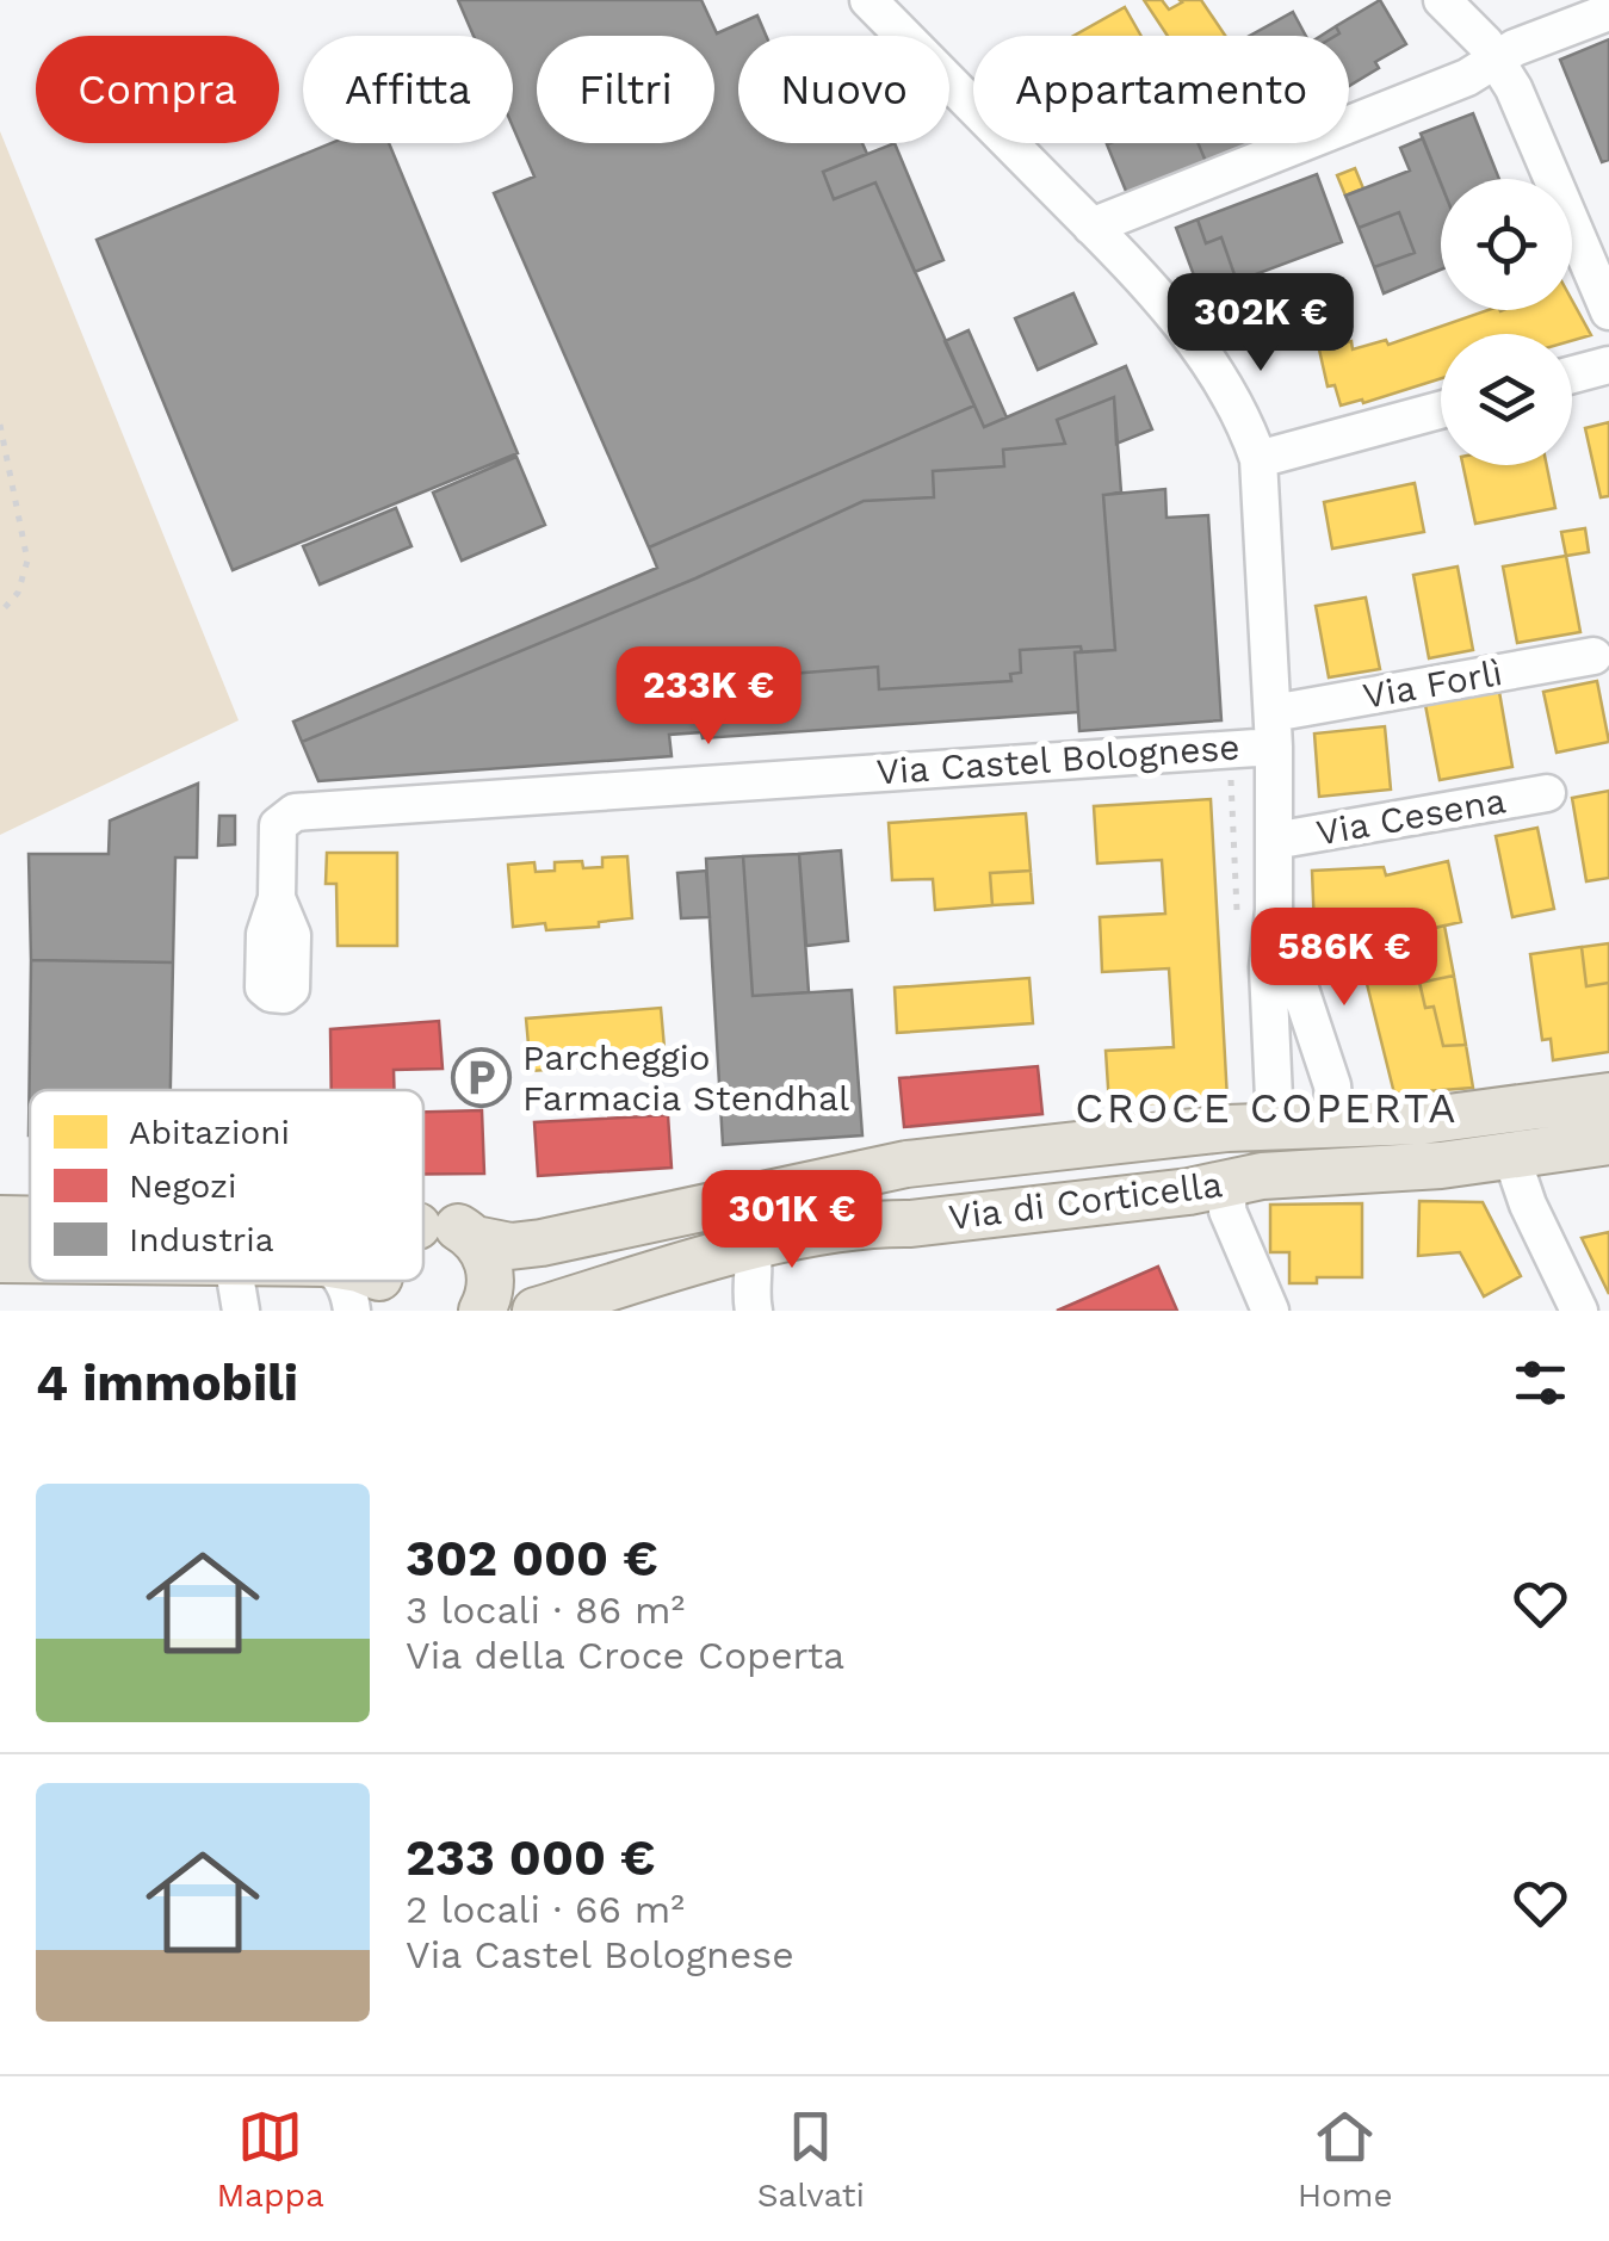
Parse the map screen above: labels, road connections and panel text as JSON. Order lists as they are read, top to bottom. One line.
{"streets":{"main road":["Via di Corticella"],"street":["Via Forlì","Via Castel Bolognese","Via Cesena"]},"crossings":[["Via Forlì","Via Castel Bolognese"]],"districts":["CROCE COPERTA"],"places":{"parking":["Parcheggio Farmacia Stendhal"]},"legend":["Abitazioni","Negozi","Industria"],"page":{"chip":["Compra","Affitta","Filtri","Nuovo","Appartamento"],"price":["302K €","233K €","586K €","301K €"],"heading":"4 immobili","list":[{"name":"302 000 €","note":"3 locali · 86 m² · Via della Croce Coperta"},{"name":"233 000 €","note":"2 locali · 66 m² · Via Castel Bolognese"}],"tabs":["Mappa","Salvati","Home"]}}
